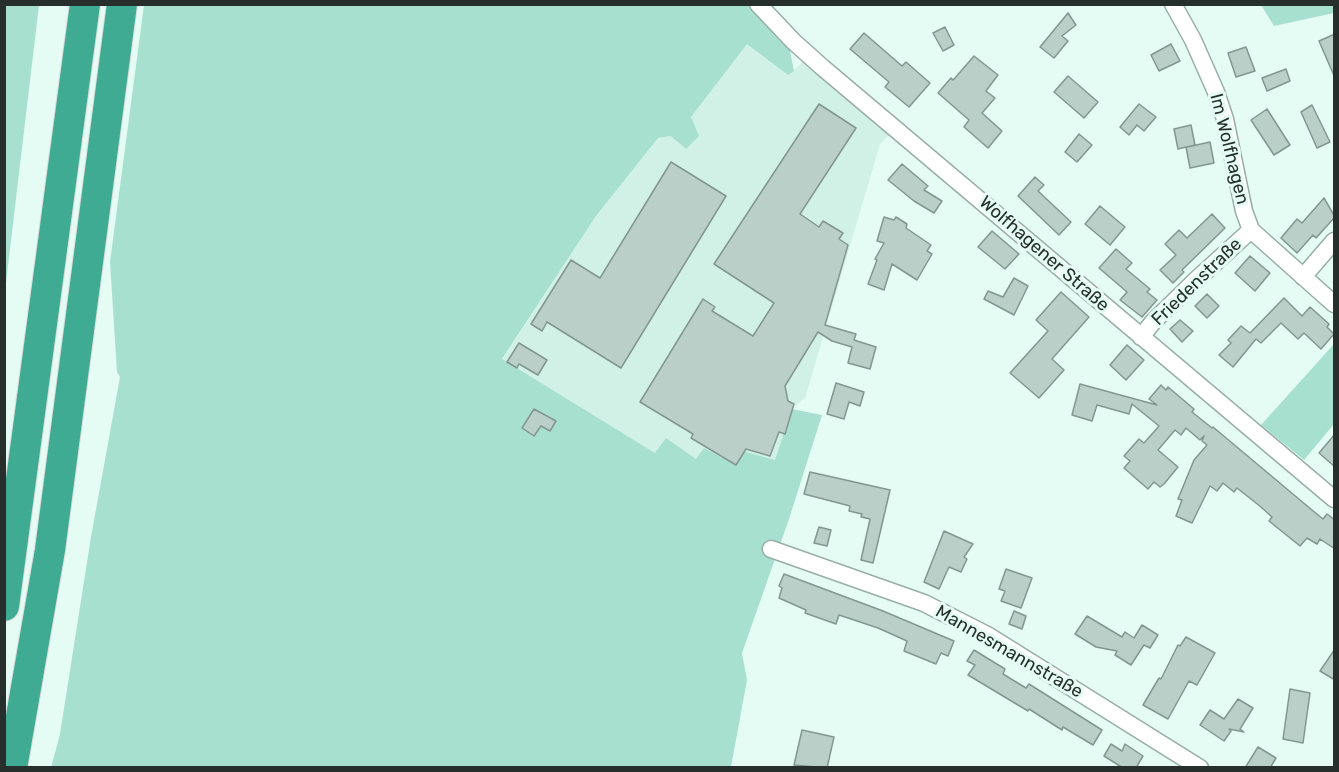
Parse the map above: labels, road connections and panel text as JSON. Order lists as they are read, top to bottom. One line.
{"streets":{"street":["Im Wolfhagen","Wolfhagener Straße","Friedenstraße","Mannesmannstraße"]},"crossings":[["Im Wolfhagen","Friedenstraße"],["Wolfhagener Straße","Friedenstraße"]]}
